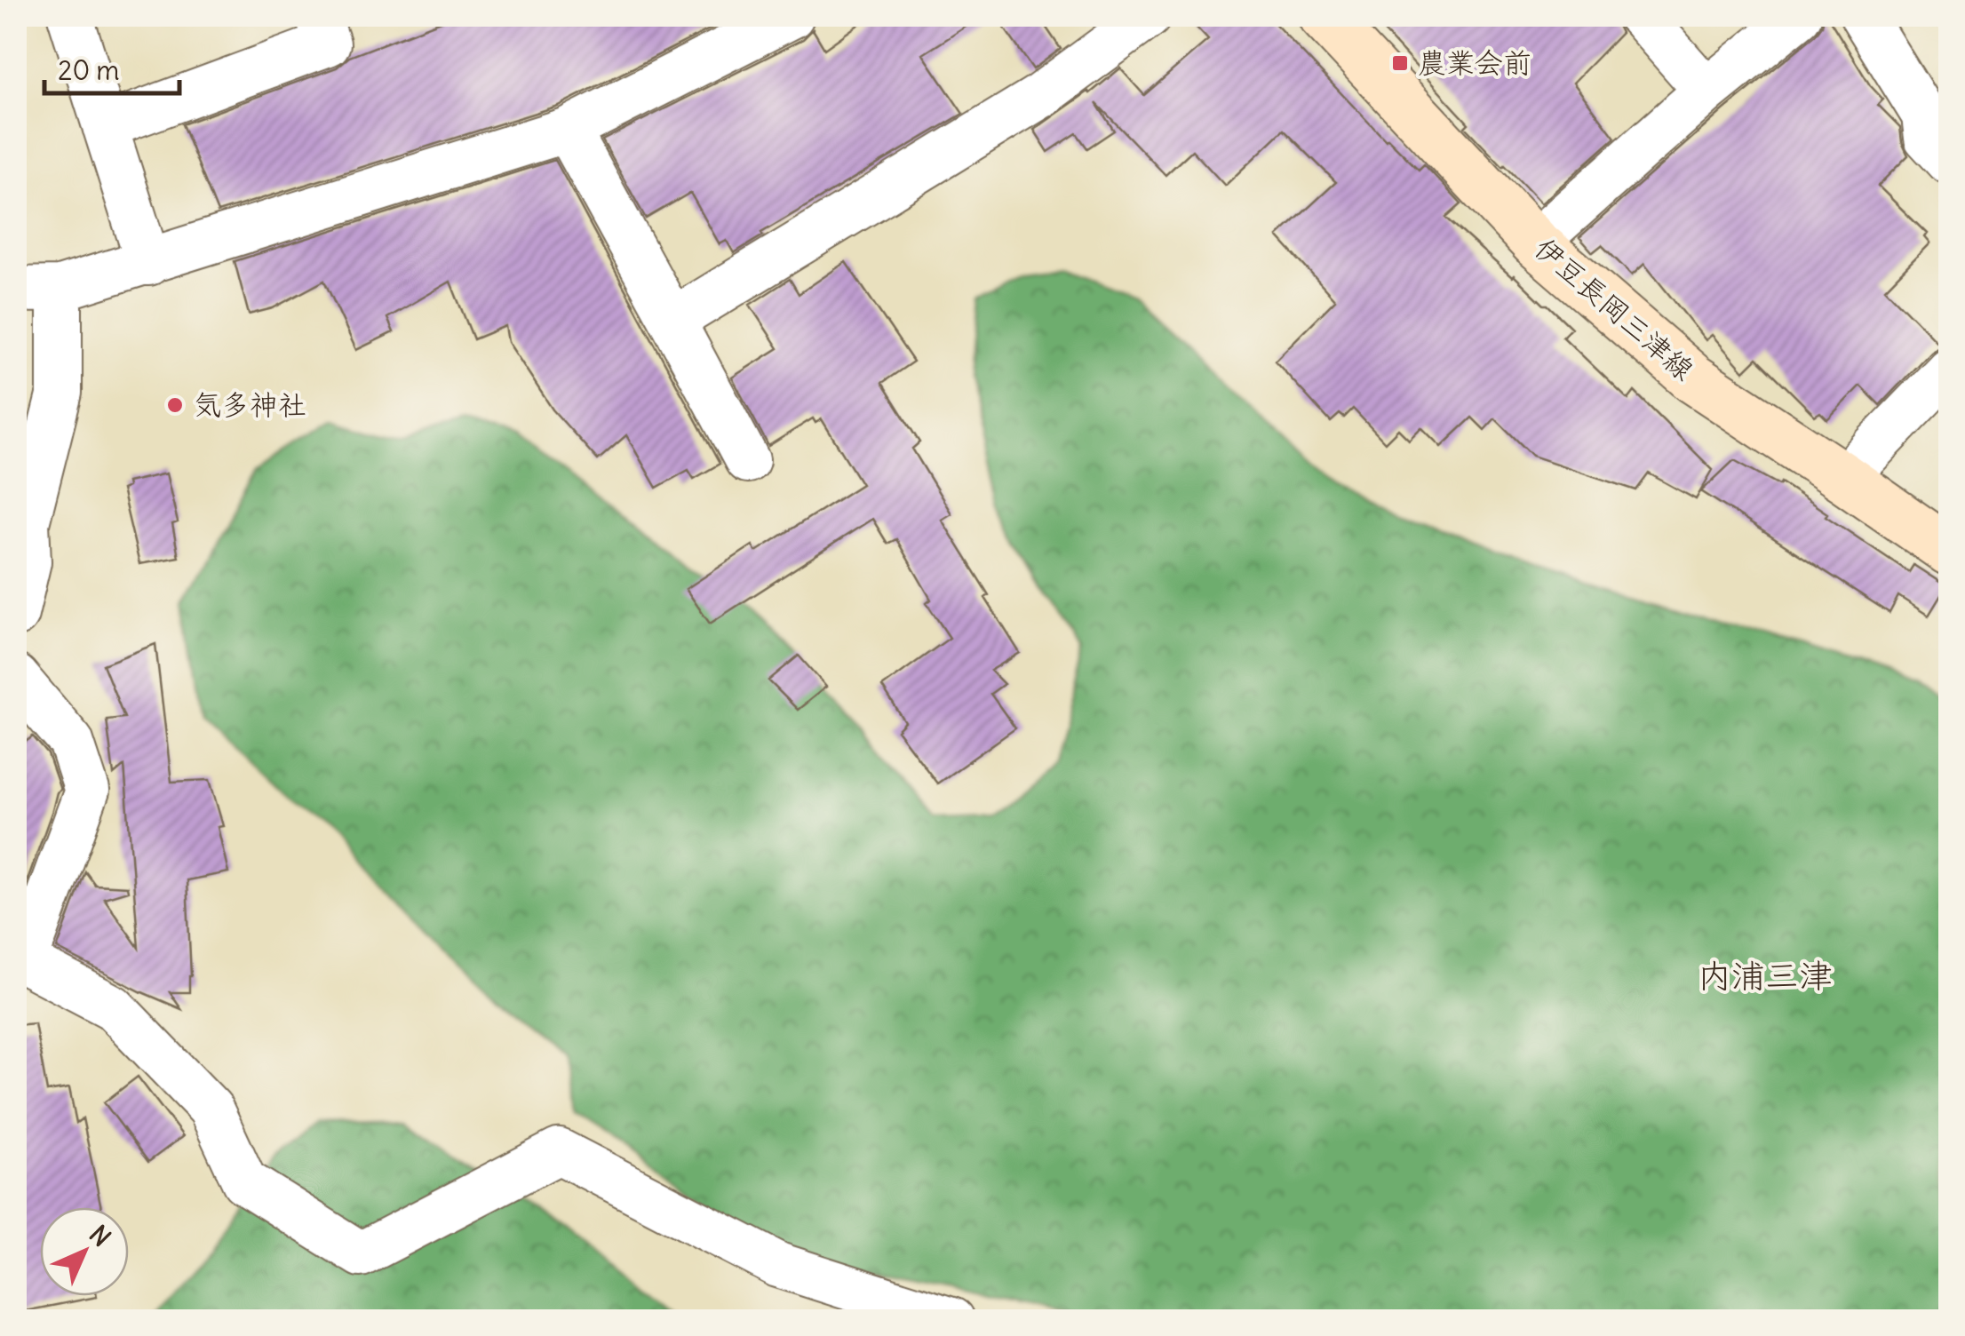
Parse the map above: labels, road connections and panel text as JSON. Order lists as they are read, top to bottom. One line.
{"streets":{"main road":["伊豆長岡三津線"]},"districts":["内浦三津"],"places":{"transit":["農業会前"],"other":["気多神社"]},"scale_bar":"20 m","north":"top right"}
